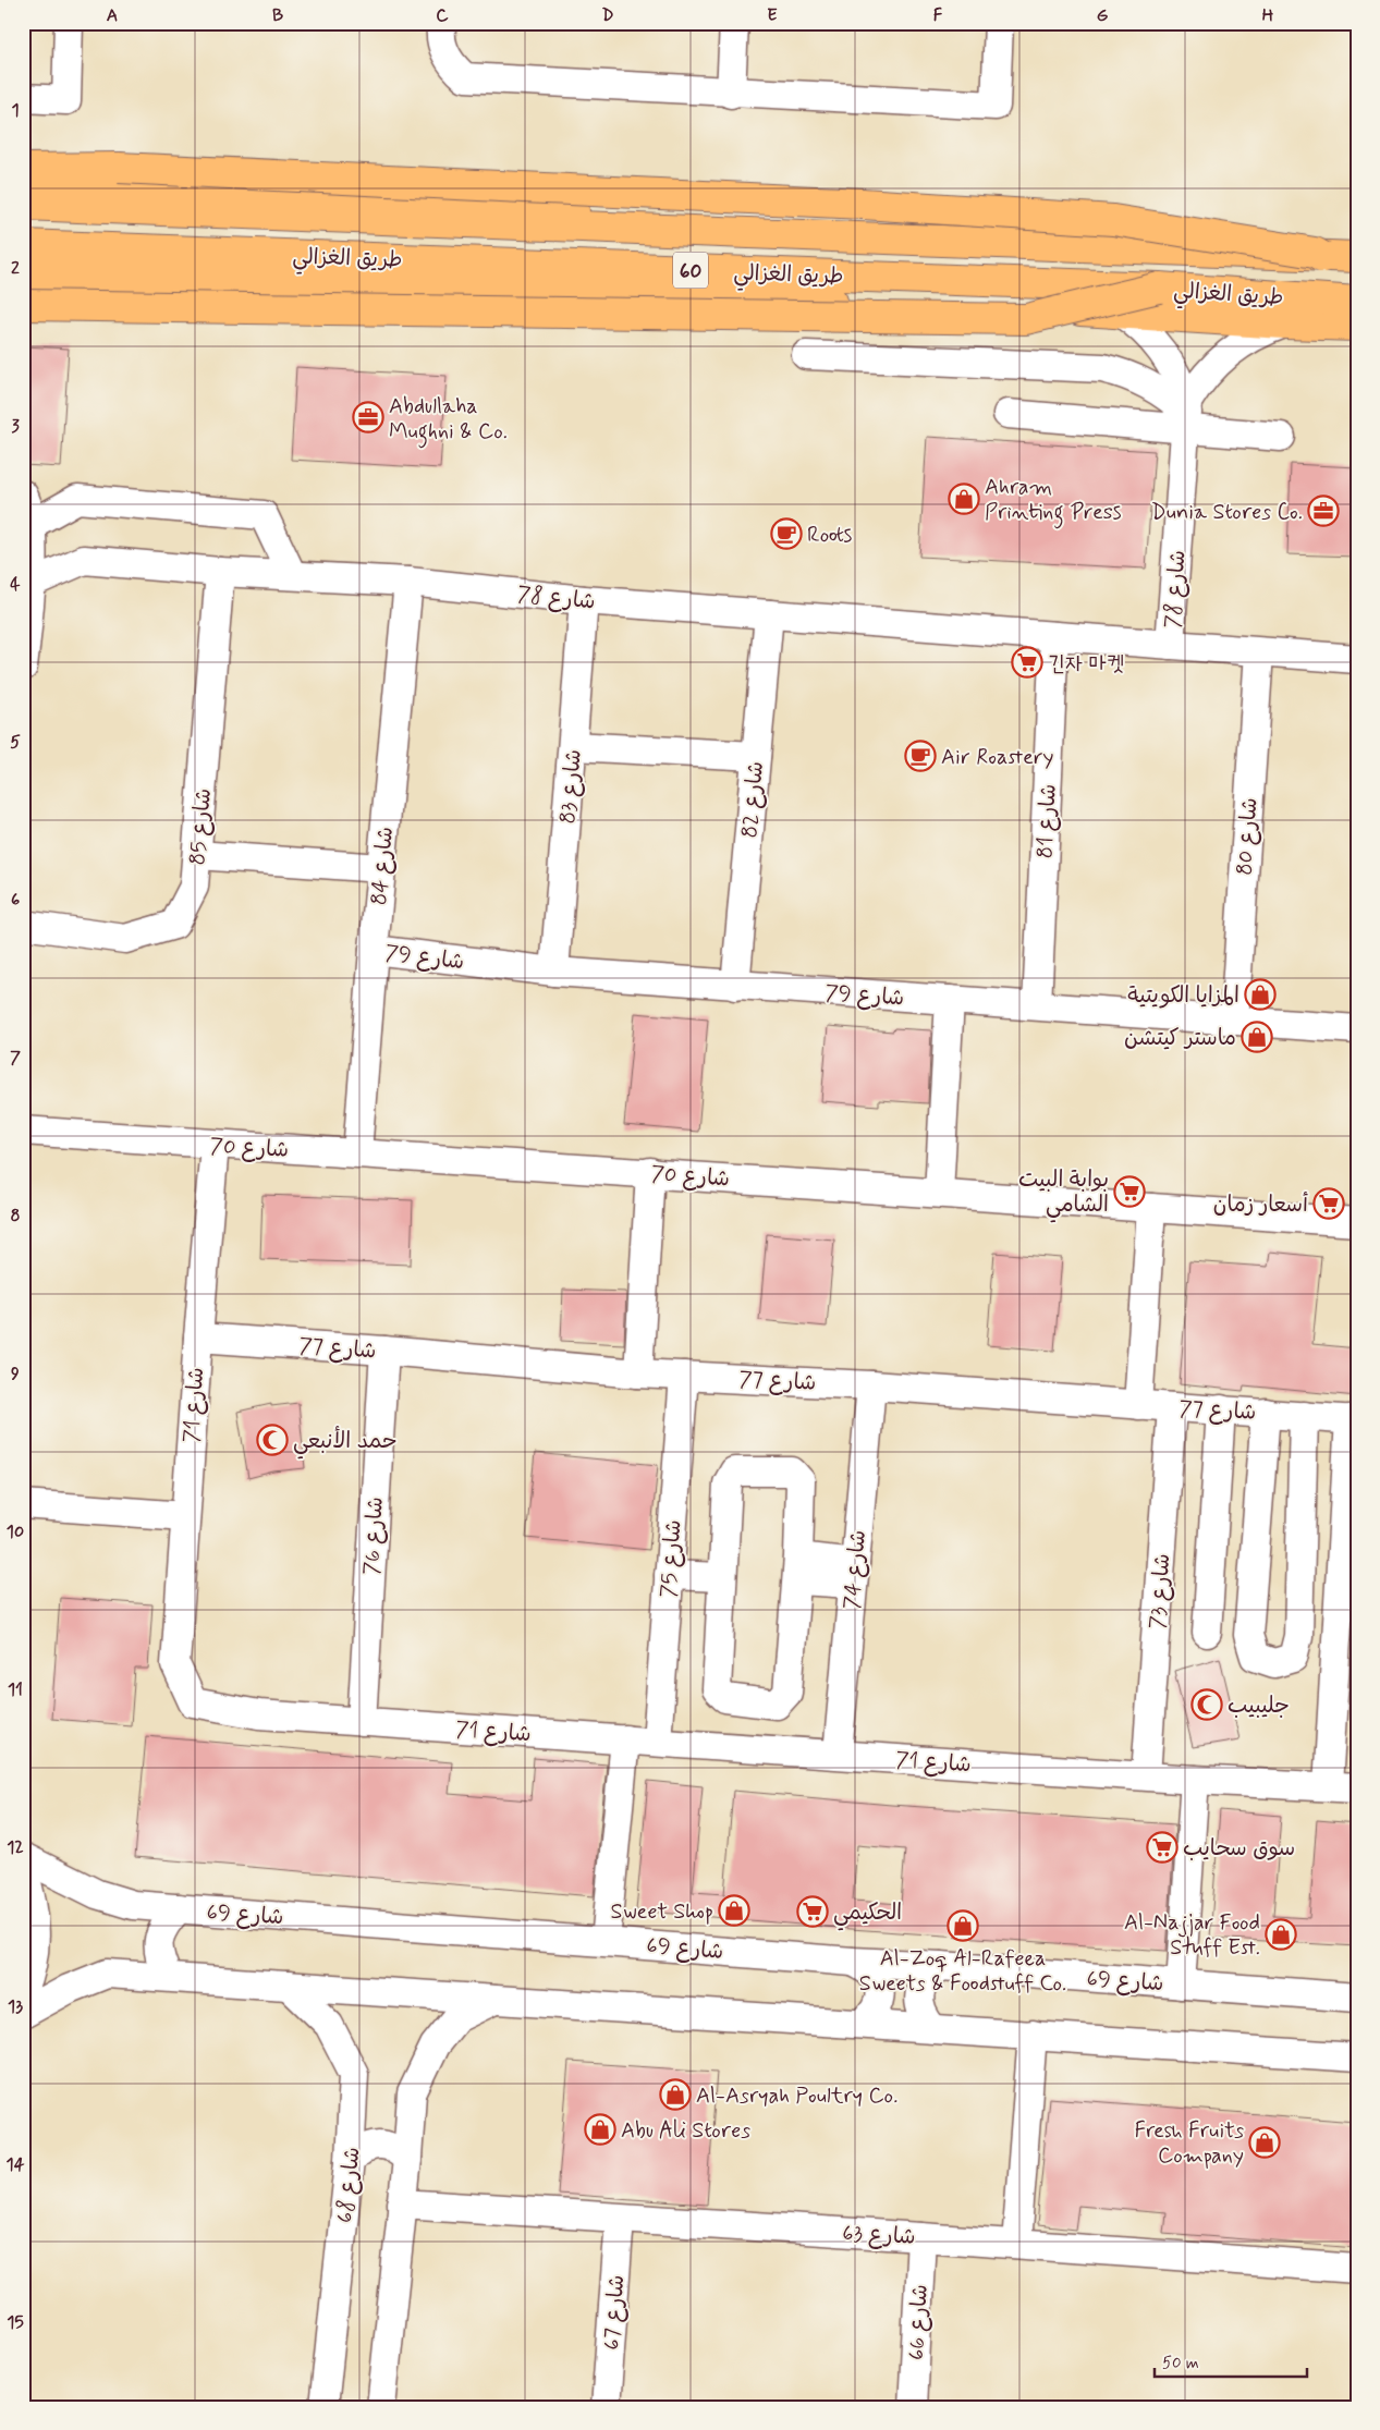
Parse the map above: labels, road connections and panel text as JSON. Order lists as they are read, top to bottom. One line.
{"streets":{"main road":["طريق الغزالي","60"],"street":["شارع 78","شارع 83","شارع 82","شارع 81","شارع 85","شارع 80","شارع 84","شارع 79","شارع 70","شارع 77","شارع 71","شارع 76","شارع 75","شارع 74","شارع 73","شارع 69","شارع 68","شارع 63","شارع 67","شارع 66"]},"crossings":[["طريق الغزالي","شارع 78"],["شارع 78","شارع 83"],["شارع 78","شارع 82"],["شارع 78","شارع 81"],["شارع 78","شارع 85"],["شارع 78","شارع 80"],["شارع 78","شارع 84"],["شارع 83","شارع 79"],["شارع 82","شارع 79"],["شارع 81","شارع 79"],["شارع 80","شارع 79"],["شارع 84","شارع 79"],["شارع 84","شارع 70"],["شارع 70","شارع 71"],["شارع 77","شارع 71"],["شارع 77","شارع 76"],["شارع 77","شارع 75"],["شارع 77","شارع 74"],["شارع 77","شارع 73"],["شارع 71","شارع 76"],["شارع 71","شارع 75"],["شارع 71","شارع 74"],["شارع 71","شارع 73"],["شارع 63","شارع 67"],["شارع 63","شارع 66"]],"places":{"office":["Abdullaha Mughni & Co.","Dunia Stores Co."],"shop":["Ahram Printing Press","المزايا الكويتية","ماستر كيتشن","Sweet Shop","Al-Zoq Al-Rafeea Sweets & Foodstuff Co.","Al-Najjar Food Stuff Est.","Al-Asryah Poultry Co.","Abu Ali Stores","Fresh Fruits Company"],"cafe":["Roots","Air Roastery"],"supermarket":["긴자 마켓","بوابة البيت الشامي","أسعار زمان","سوق سحايب","الحكيمي"],"mosque":["حمد الأنبعي","جليبيب"]},"scale_bar":"50 m","grid":{"columns":["A","B","C","D","E","F","G","H"],"rows":["1","2","3","4","5","6","7","8","9","10","11","12","13","14","15"]}}
